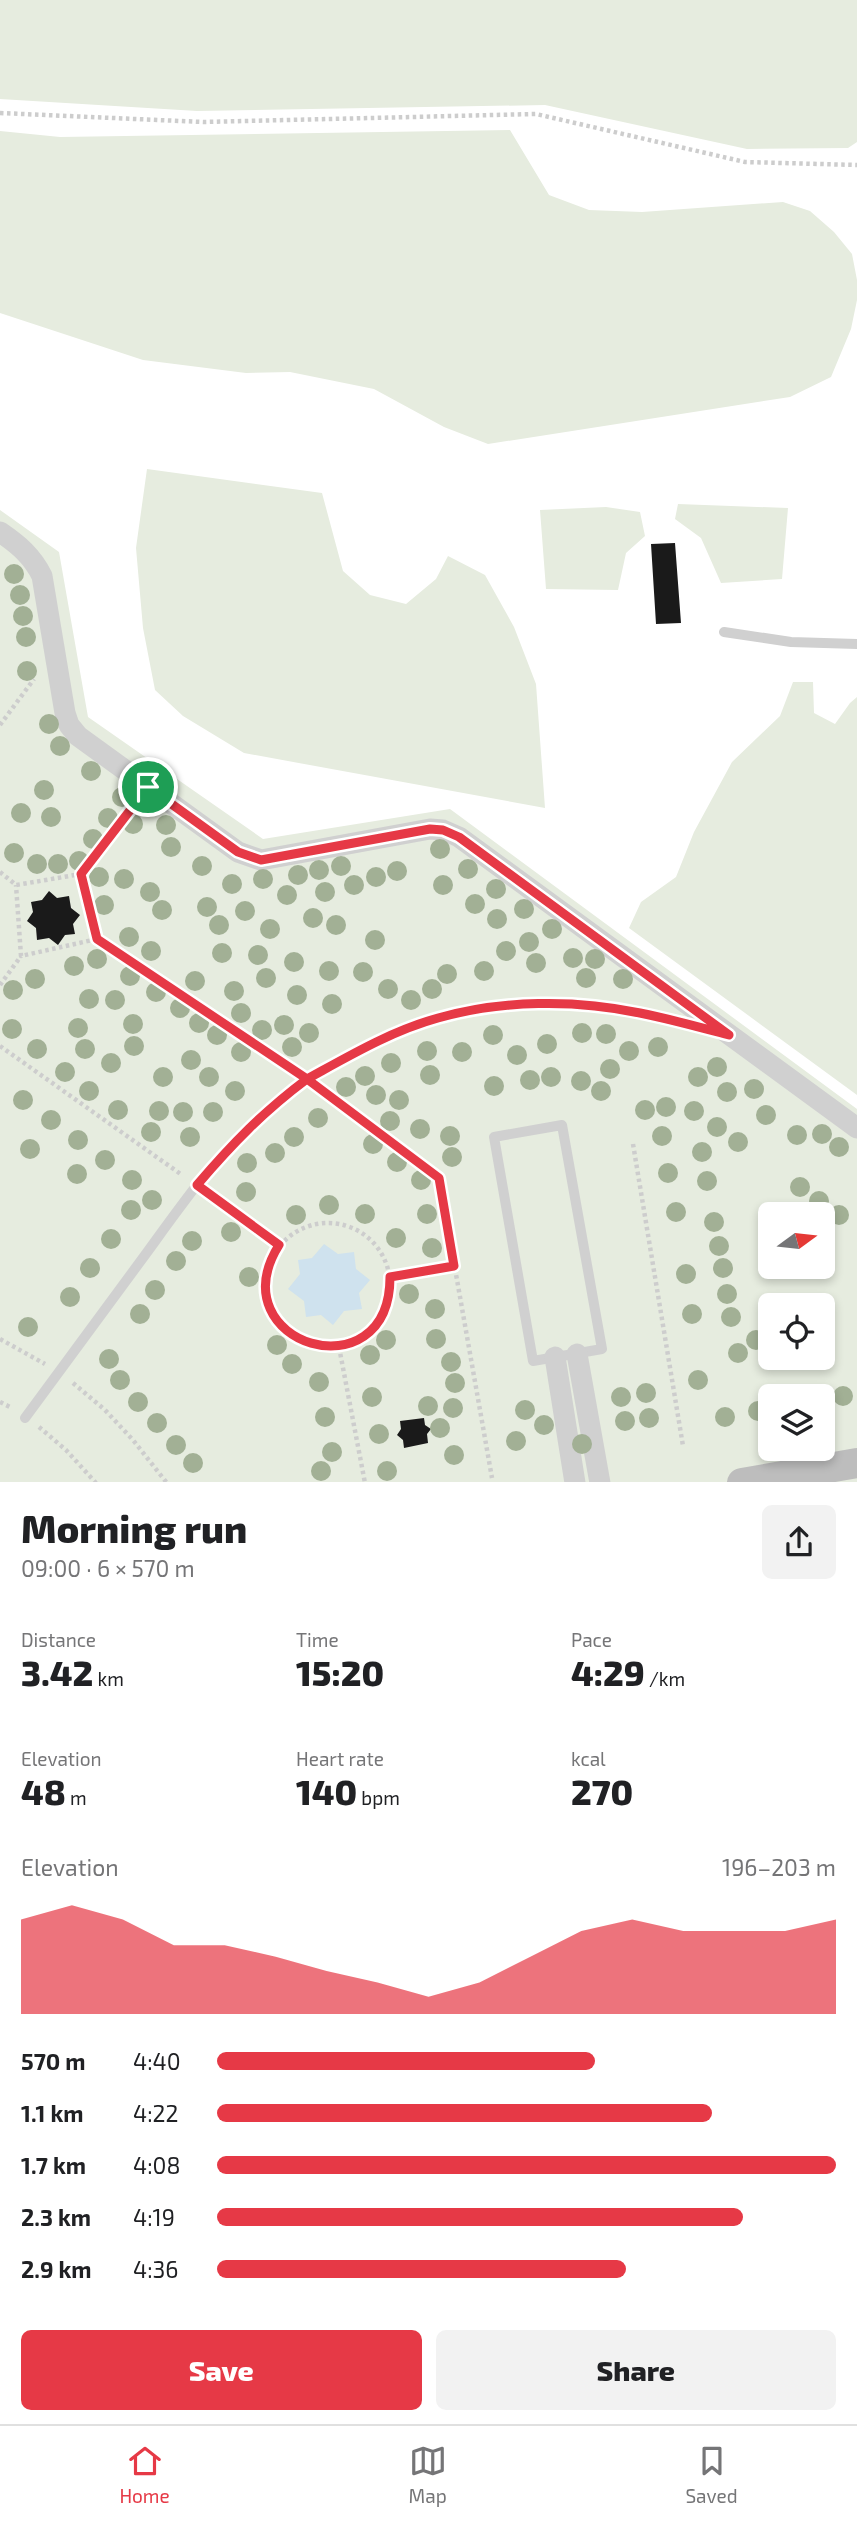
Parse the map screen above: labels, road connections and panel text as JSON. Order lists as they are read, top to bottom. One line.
{"north":"right","page":{"heading":["Morning run","09:00 · 6 × 570 m"],"stats":[["Distance","3.42 km"],["Time","15:20"],["Pace","4:29 /km"],["Elevation","48 m"],["Heart rate","140 bpm"],["kcal","270"]],"chart":["Elevation","196–203 m"],"list":[{"name":"570 m","note":"4:40"},{"name":"1.1 km","note":"4:22"},{"name":"1.7 km","note":"4:08"},{"name":"2.3 km","note":"4:19"},{"name":"2.9 km","note":"4:36"}],"buttons":["Save","Share"],"tabs":["Home","Map","Saved"]}}
